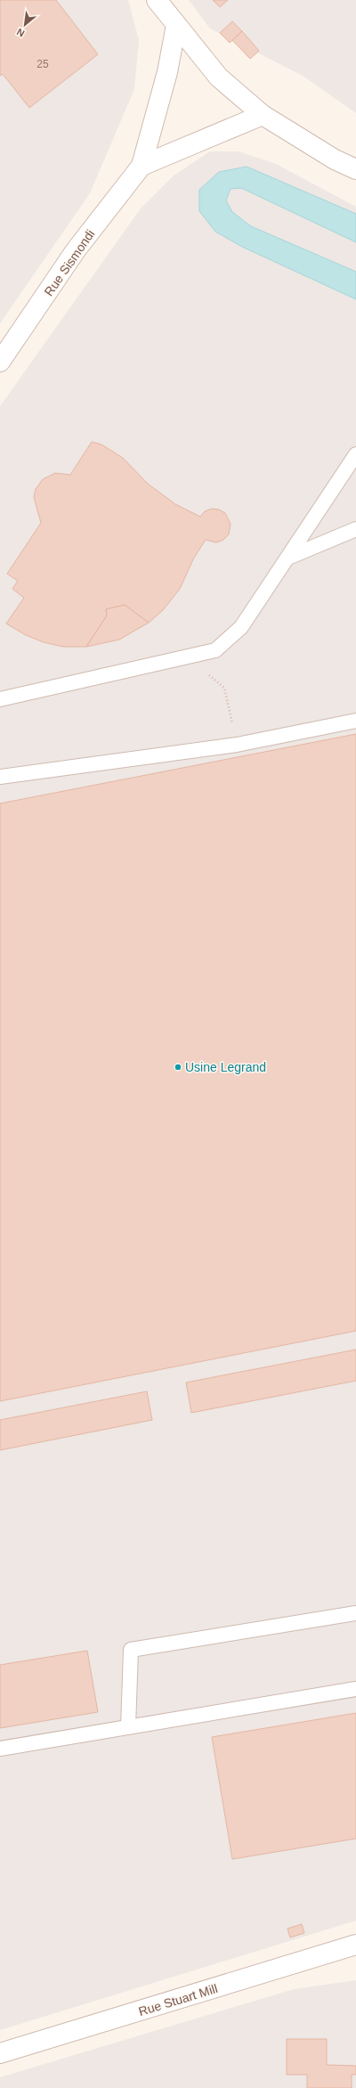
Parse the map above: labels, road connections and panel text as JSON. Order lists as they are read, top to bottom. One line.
{"streets":{"street":["Rue Sismondi","Rue Stuart Mill"]},"places":["Usine Legrand"],"house_numbers":["25"],"north":"bottom left"}
